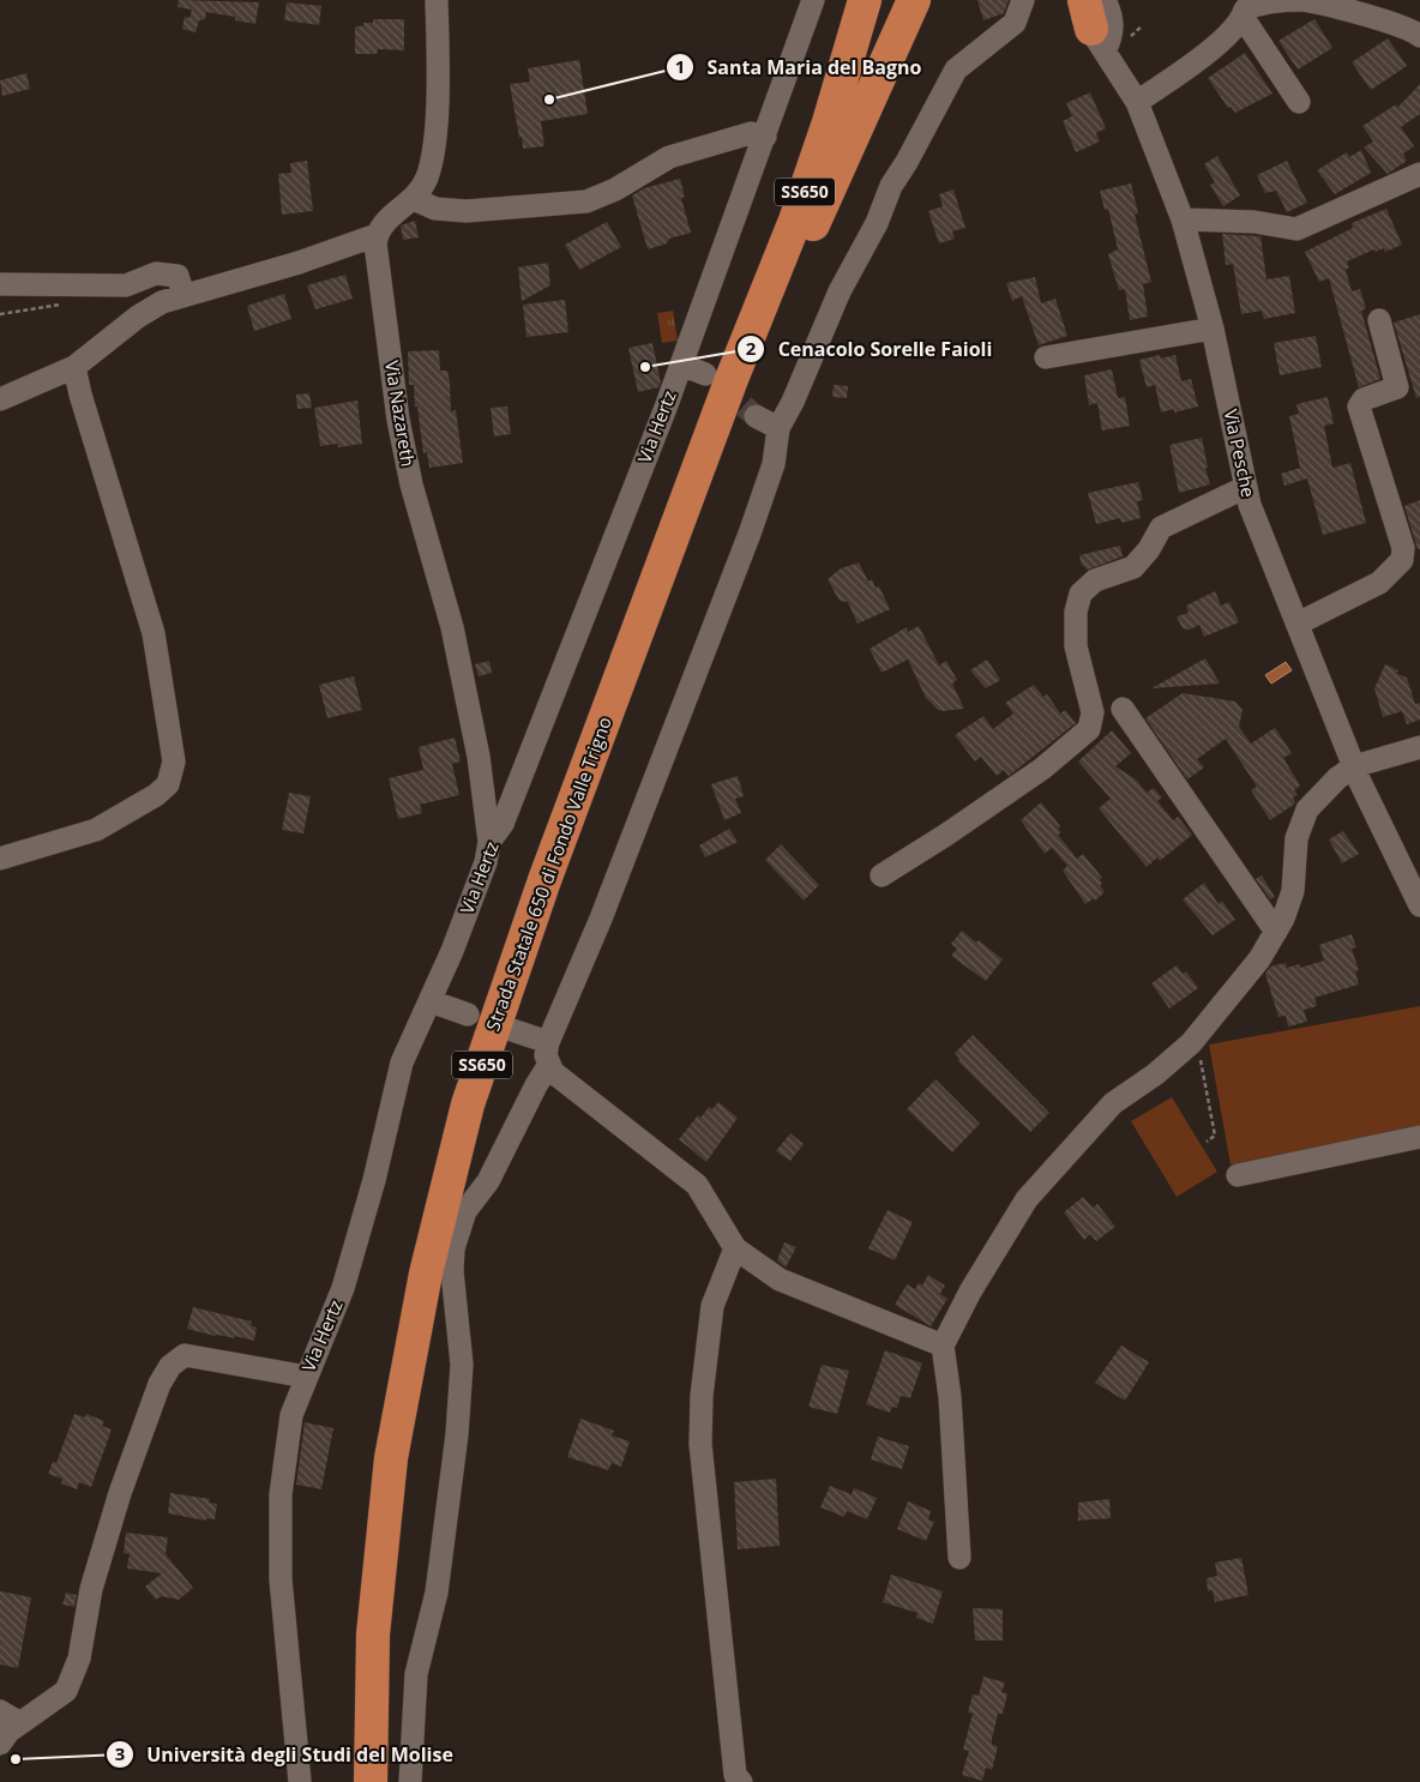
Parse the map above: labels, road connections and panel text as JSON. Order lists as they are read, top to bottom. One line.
{"streets":{"highway":["SS650","Strada Statale 650 di Fondo Valle Trigno"],"street":["Via Nazareth","Via Hertz","Via Pesche"]},"crossings":[["Via Nazareth","Via Hertz"]],"places":["Santa Maria del Bagno","Cenacolo Sorelle Faioli","Università degli Studi del Molise"]}
